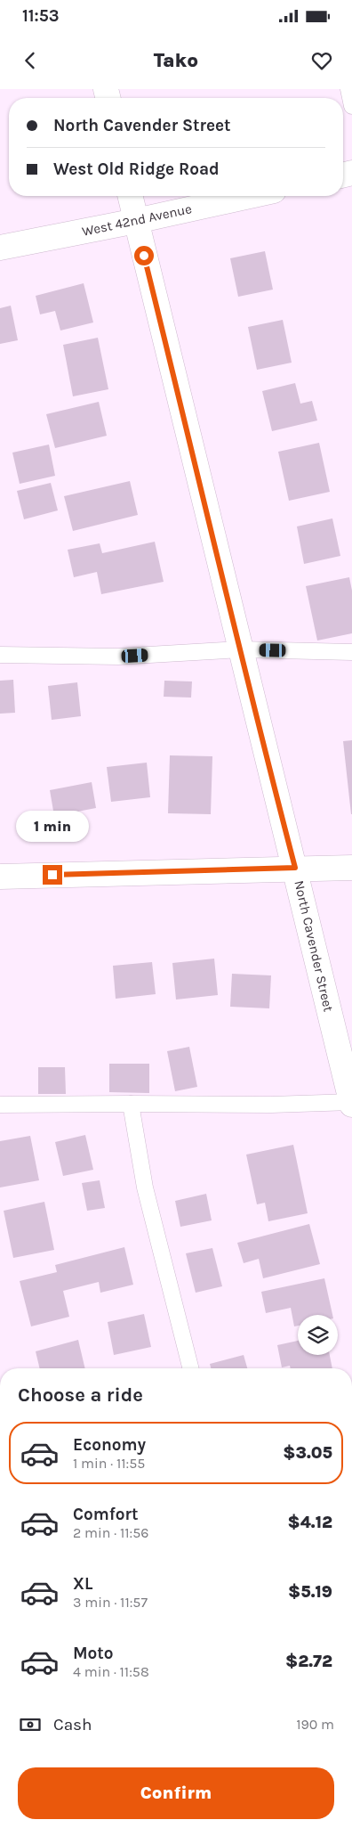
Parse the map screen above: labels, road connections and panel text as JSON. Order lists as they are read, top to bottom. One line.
{"streets":{"street":["West 42nd Avenue","North Cavender Street"]},"crossings":[["West 42nd Avenue","North Cavender Street"]],"page":{"status":"11:53","header":"Tako","banner":["North Cavender Street","West Old Ridge Road"],"bubble":"1 min","heading":"Choose a ride","list":[{"name":"Economy","note":"1 min · 11:55","value":"$3.05"},{"name":"Comfort","note":"2 min · 11:56","value":"$4.12"},{"name":"XL","note":"3 min · 11:57","value":"$5.19"},{"name":"Moto","note":"4 min · 11:58","value":"$2.72"}],"pay":["Cash","190 m"],"buttons":"Confirm"}}
